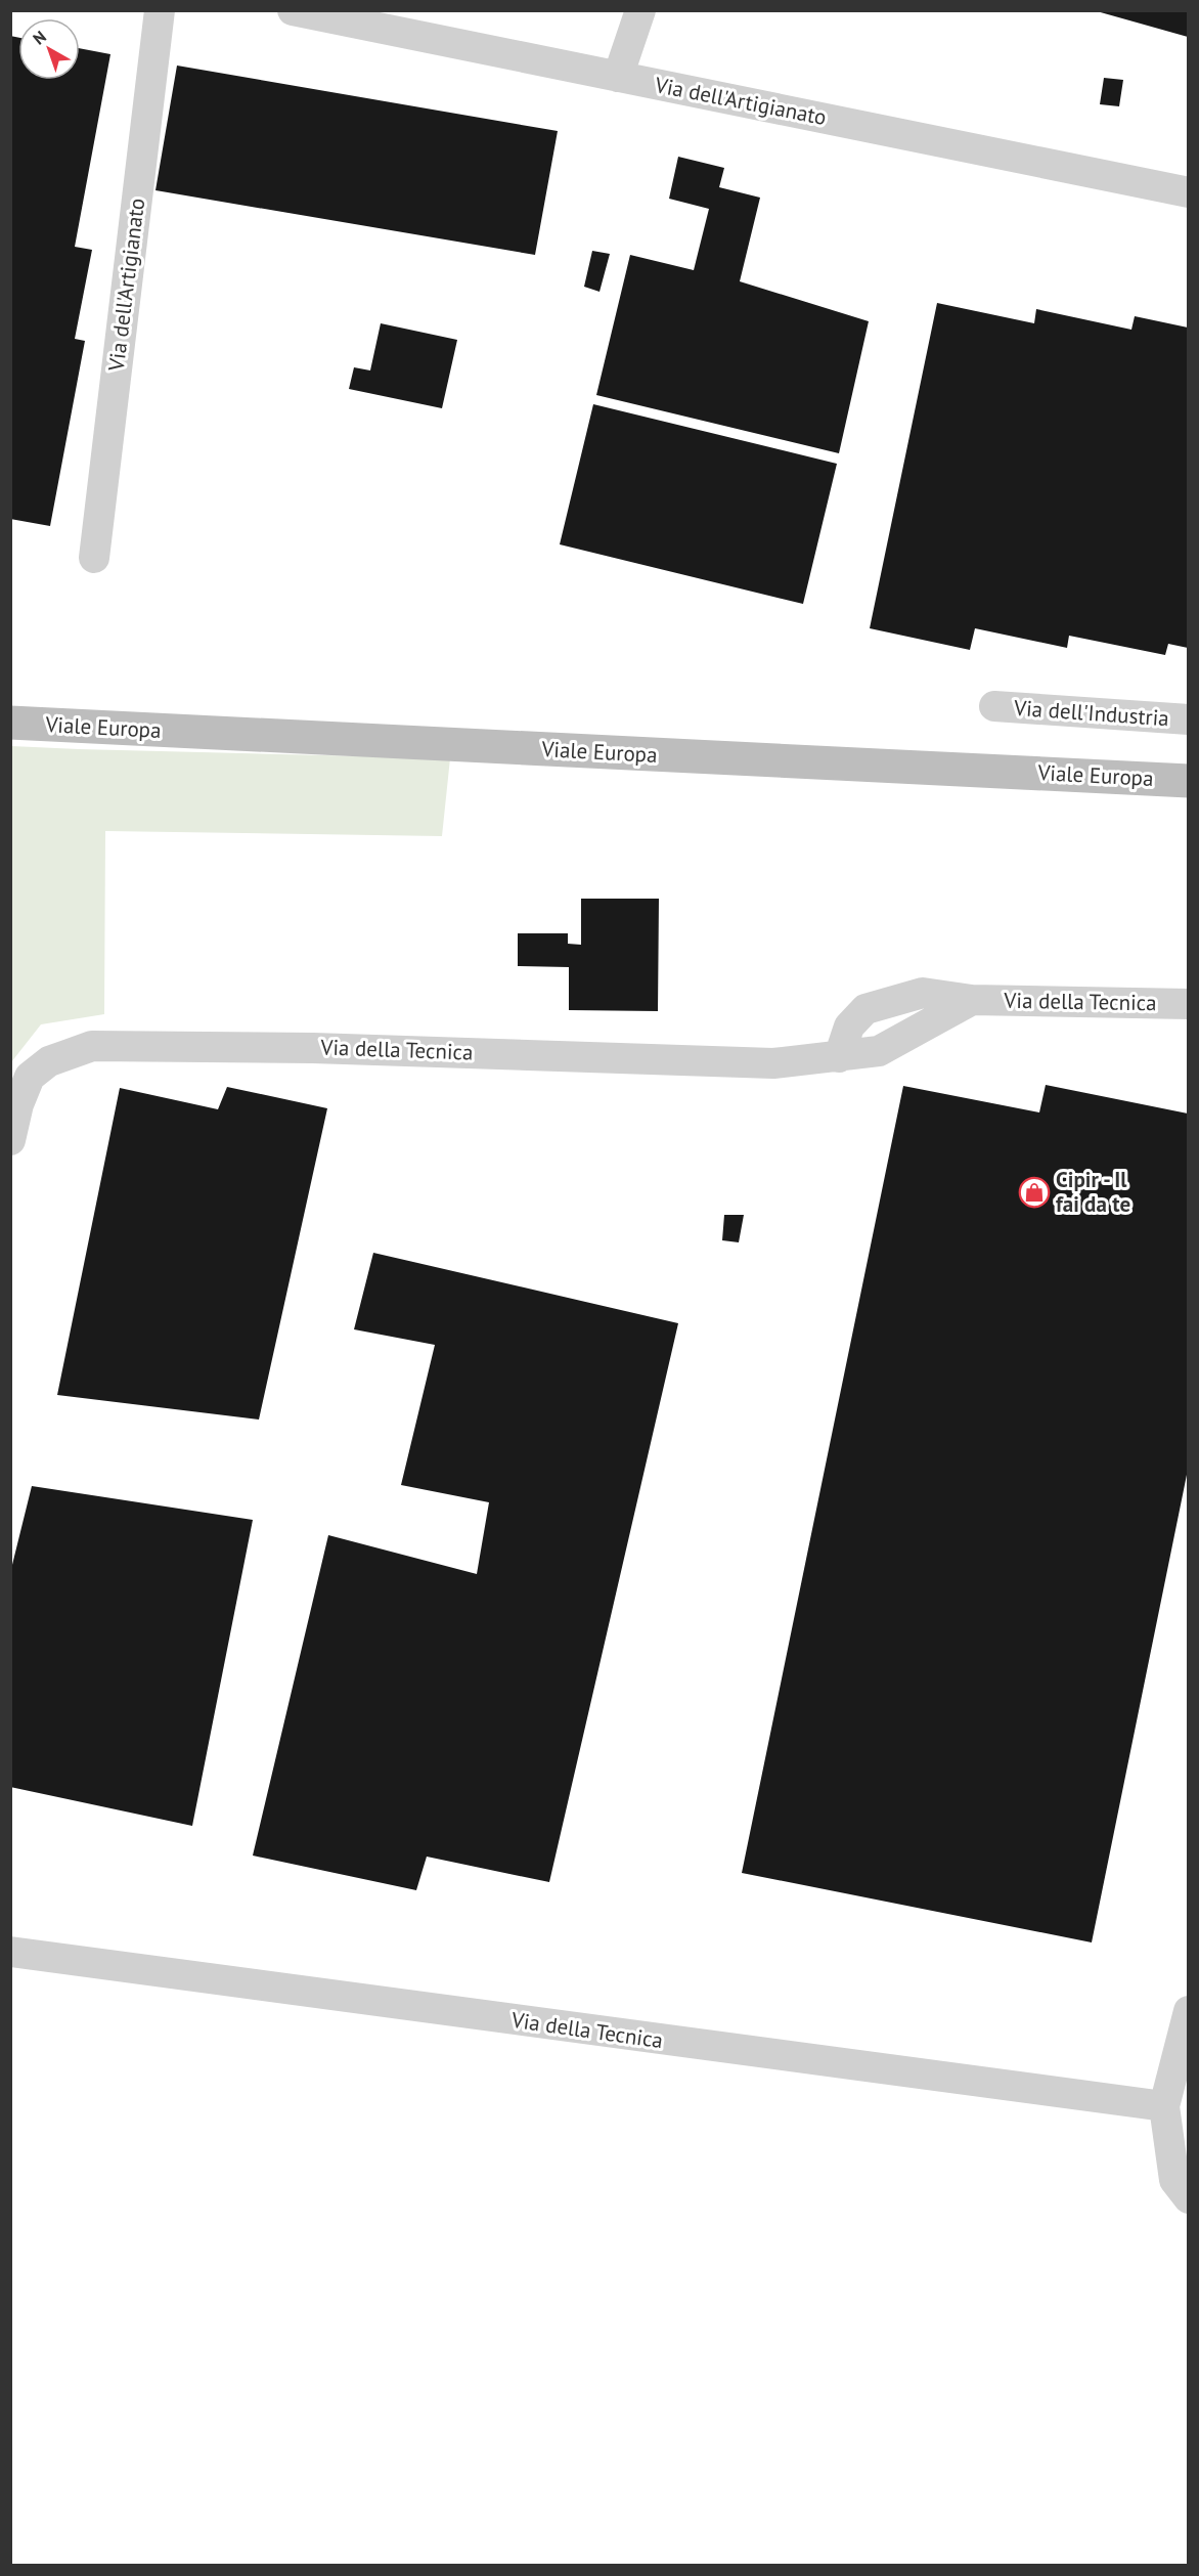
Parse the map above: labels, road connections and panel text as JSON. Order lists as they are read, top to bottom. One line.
{"streets":{"main road":["Viale Europa"],"street":["Via dell'Artigianato","Via dell'Industria","Via della Tecnica"]},"places":{"shop":["Cipir - Il fai da te"]},"north":"top left"}
